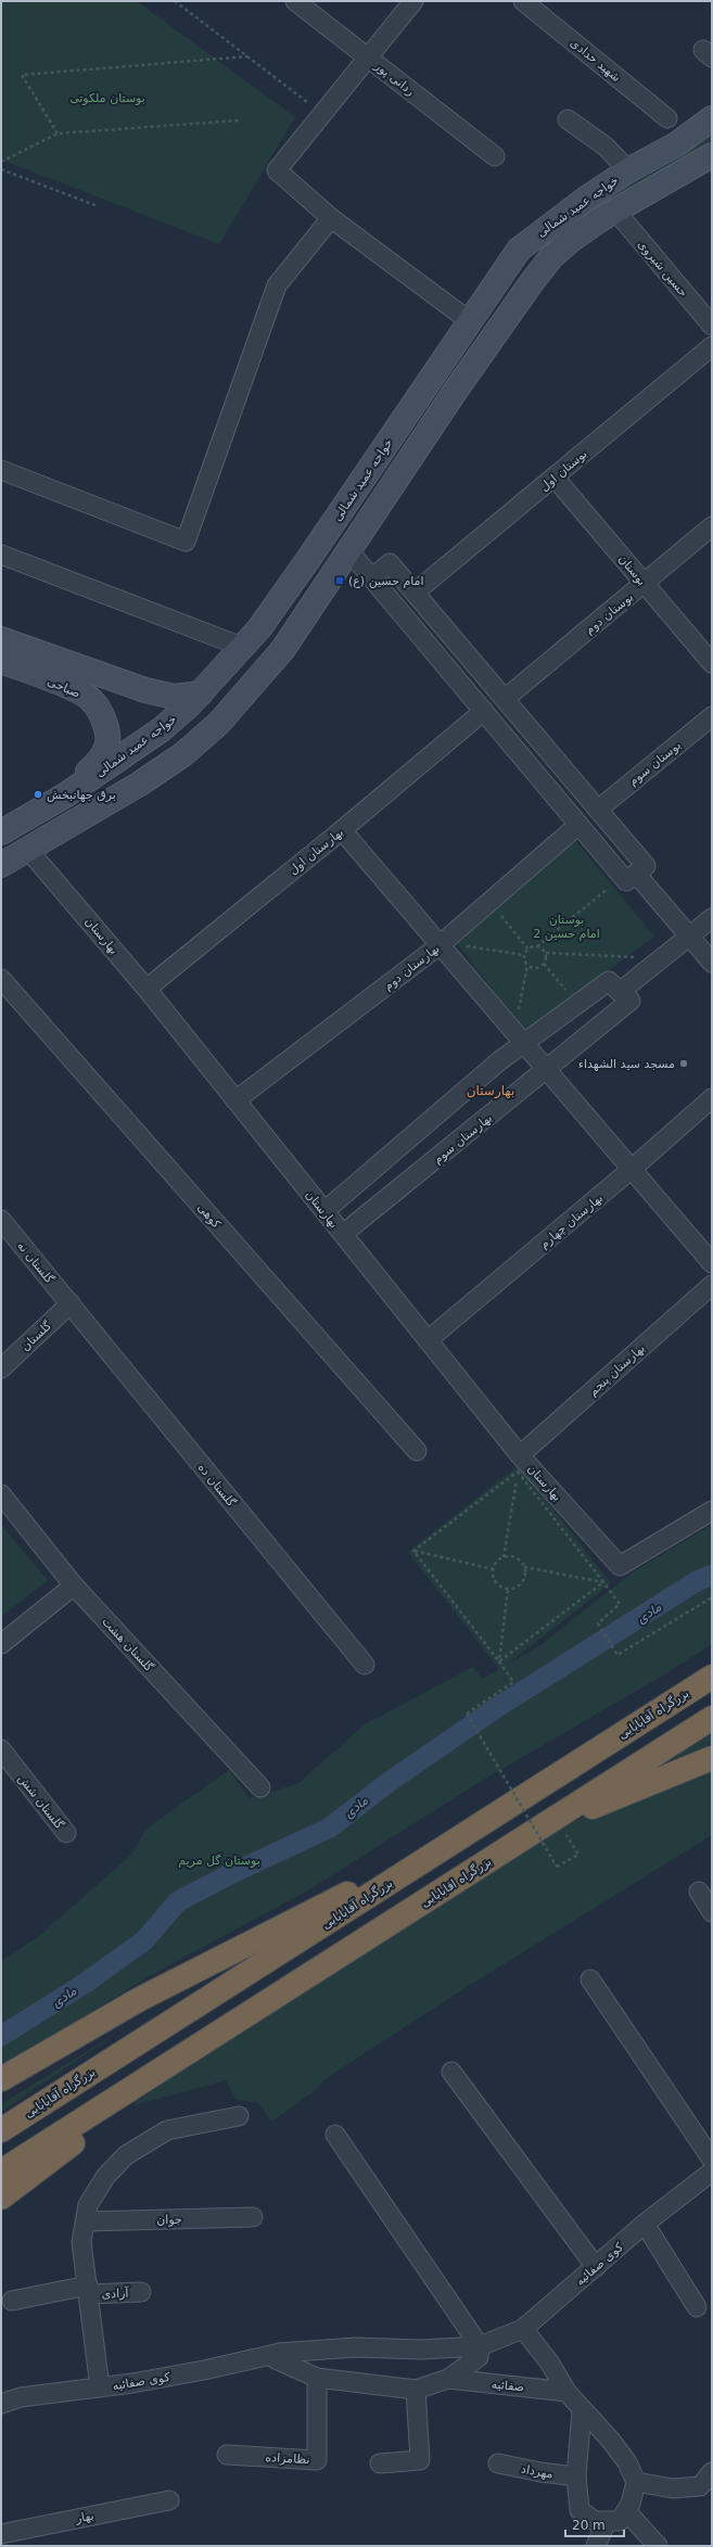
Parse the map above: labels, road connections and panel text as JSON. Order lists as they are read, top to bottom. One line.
{"streets":{"highway":["بزرگراه آقابابایی","بزرگراه اقابابایی"],"main road":["خواجه عمید شمالی","صباحی"],"street":["شهید حدادی","ردانی پور","حسین شیروی","بوستان اول","بوستان","بوستان دوم","بوستان سوم","بهارستان اول","بهارستان","بهارستان دوم","بهارستان سوم","کوهی","بهارستان چهارم","گلستان نه","گلستان","بهارستان پنجم","گلستان ده","گلستان هشت","گلستان شش","جوان","کوی صفائیه","آزادی","صفائیه","نظامزاده","مهرداد","بهار"]},"crossings":[["خواجه عمید شمالی","حسین شیروی"],["خواجه عمید شمالی","صباحی"],["خواجه عمید شمالی","بهارستان"],["بوستان اول","بوستان"],["بوستان","بوستان دوم"],["بهارستان اول","بهارستان"],["بهارستان","بهارستان دوم"],["بهارستان","بهارستان سوم"],["بهارستان","بهارستان چهارم"],["بهارستان","بهارستان پنجم"],["گلستان نه","گلستان"],["گلستان نه","گلستان ده"],["گلستان","گلستان ده"]],"districts":["بهارستان"],"water":["مادی"],"parks":["بوستان ملکوتی","بوستان امام حسین 2","بوستان گل مریم"],"places":{"transit":["امام حسین (ع)"],"other":["برق جهانبخش","مسجد سید الشهداء"]},"scale_bar":"20 m"}
